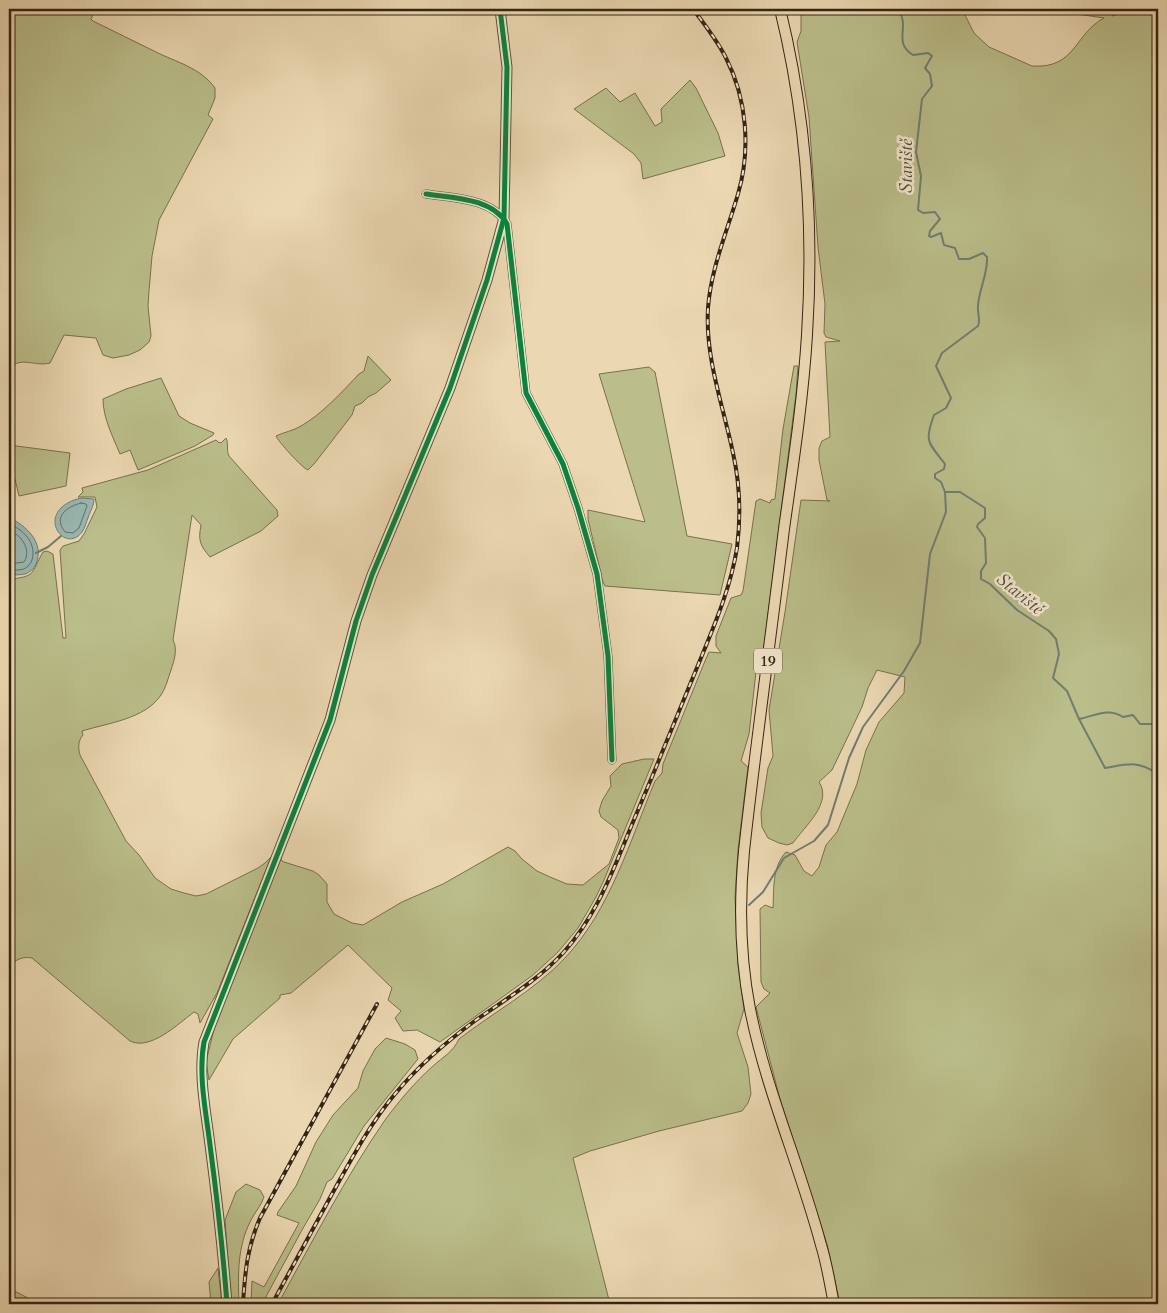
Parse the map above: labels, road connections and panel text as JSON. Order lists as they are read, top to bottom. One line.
{"streets":{"main road":["19"]},"water":["Staviště"]}
